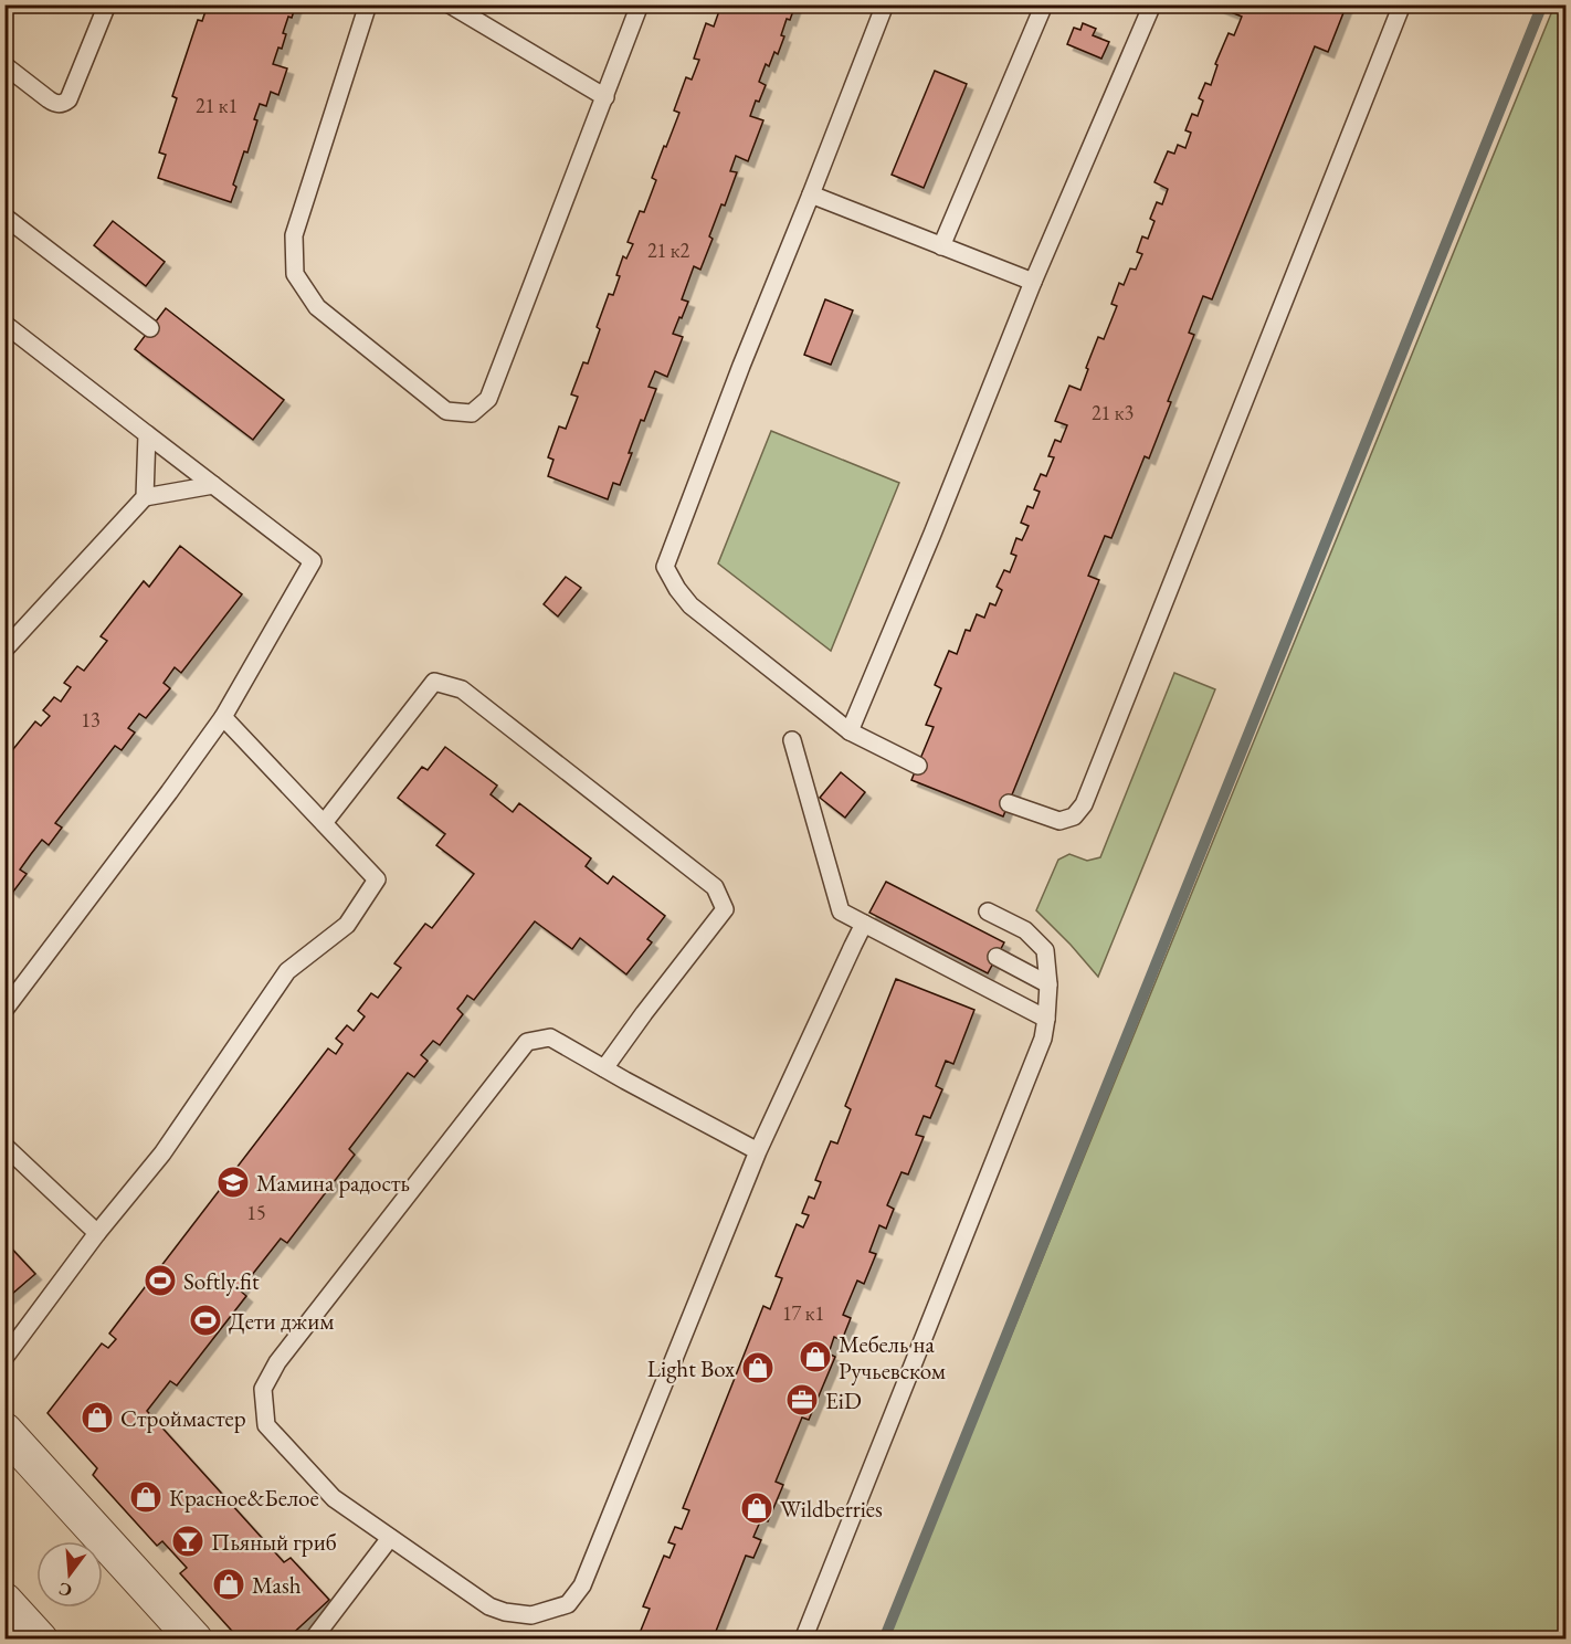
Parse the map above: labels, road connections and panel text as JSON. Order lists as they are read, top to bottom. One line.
{"places":{"school or university":["Мамина радость"],"sports":["Softly.fit","Дети джим"],"shop":["Мебель на Ручьевском","Light Box","Строймастер","Красное&Белое","Wildberries","Mash"],"office":["EiD"],"bar":["Пьяный гриб"]},"house_numbers":["21 к1","21 к2","21 к3","13","15","17 к1"],"north":"bottom"}
